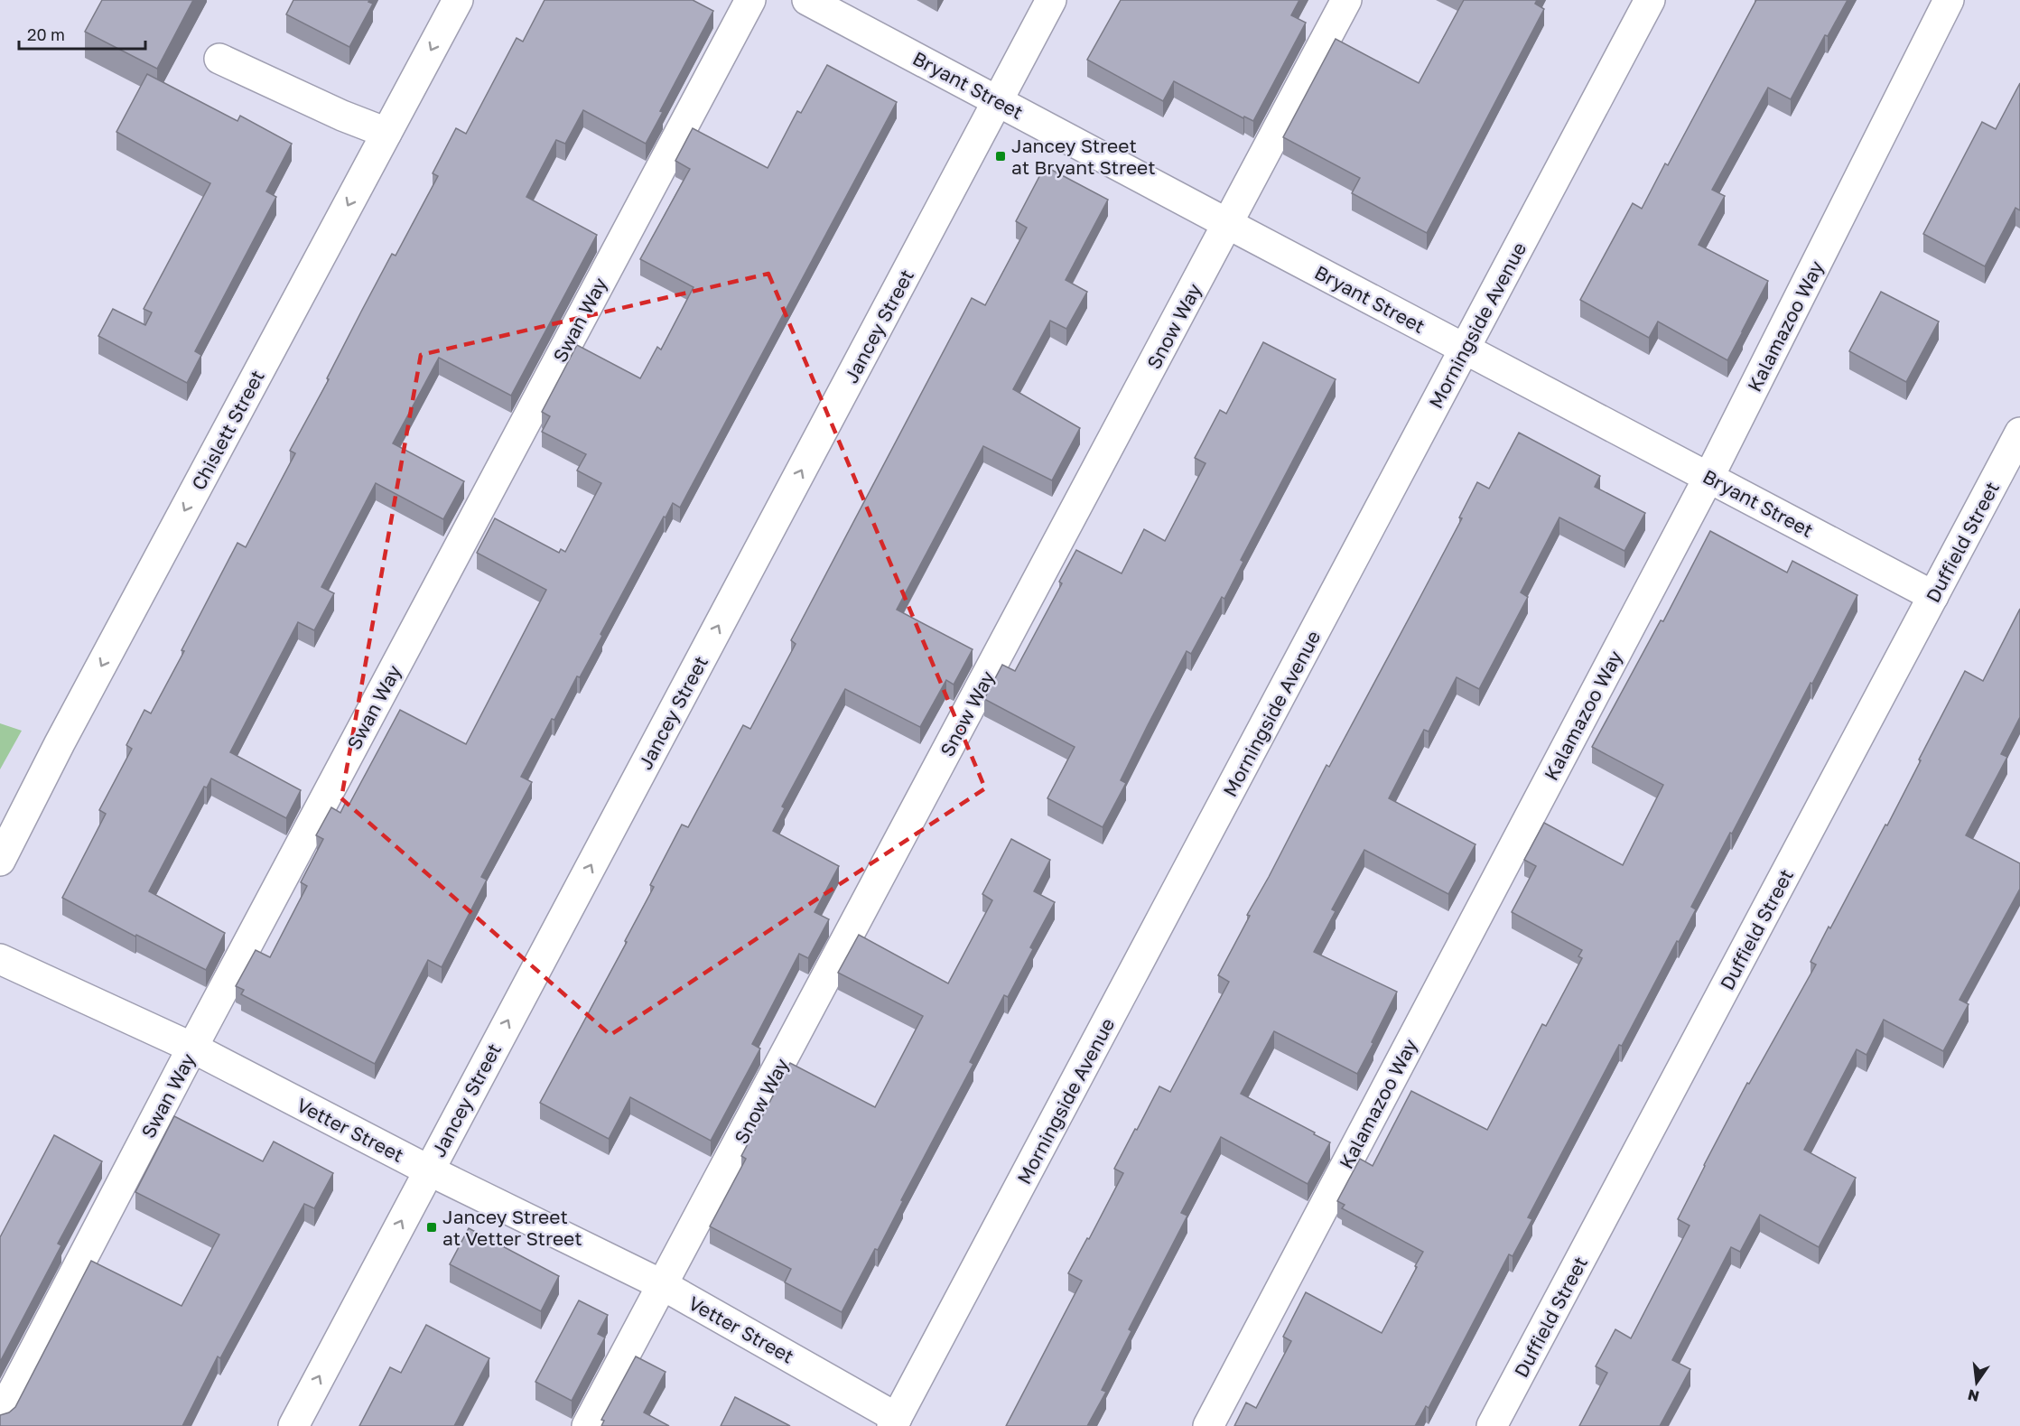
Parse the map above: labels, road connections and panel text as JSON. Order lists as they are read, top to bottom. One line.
{"streets":{"street":["Bryant Street","Swan Way","Morningside Avenue","Jancey Street","Snow Way","Kalamazoo Way","Chislett Street","Duffield Street","Vetter Street"]},"crossings":[["Bryant Street","Morningside Avenue"],["Bryant Street","Jancey Street"],["Bryant Street","Snow Way"],["Bryant Street","Kalamazoo Way"],["Bryant Street","Duffield Street"],["Swan Way","Vetter Street"],["Morningside Avenue","Vetter Street"],["Jancey Street","Vetter Street"],["Snow Way","Vetter Street"]],"one_way":["Jancey Street","Chislett Street"],"places":{"transit":["Jancey Street at Bryant Street","Jancey Street at Vetter Street"]},"scale_bar":"20 m","north":"bottom"}
